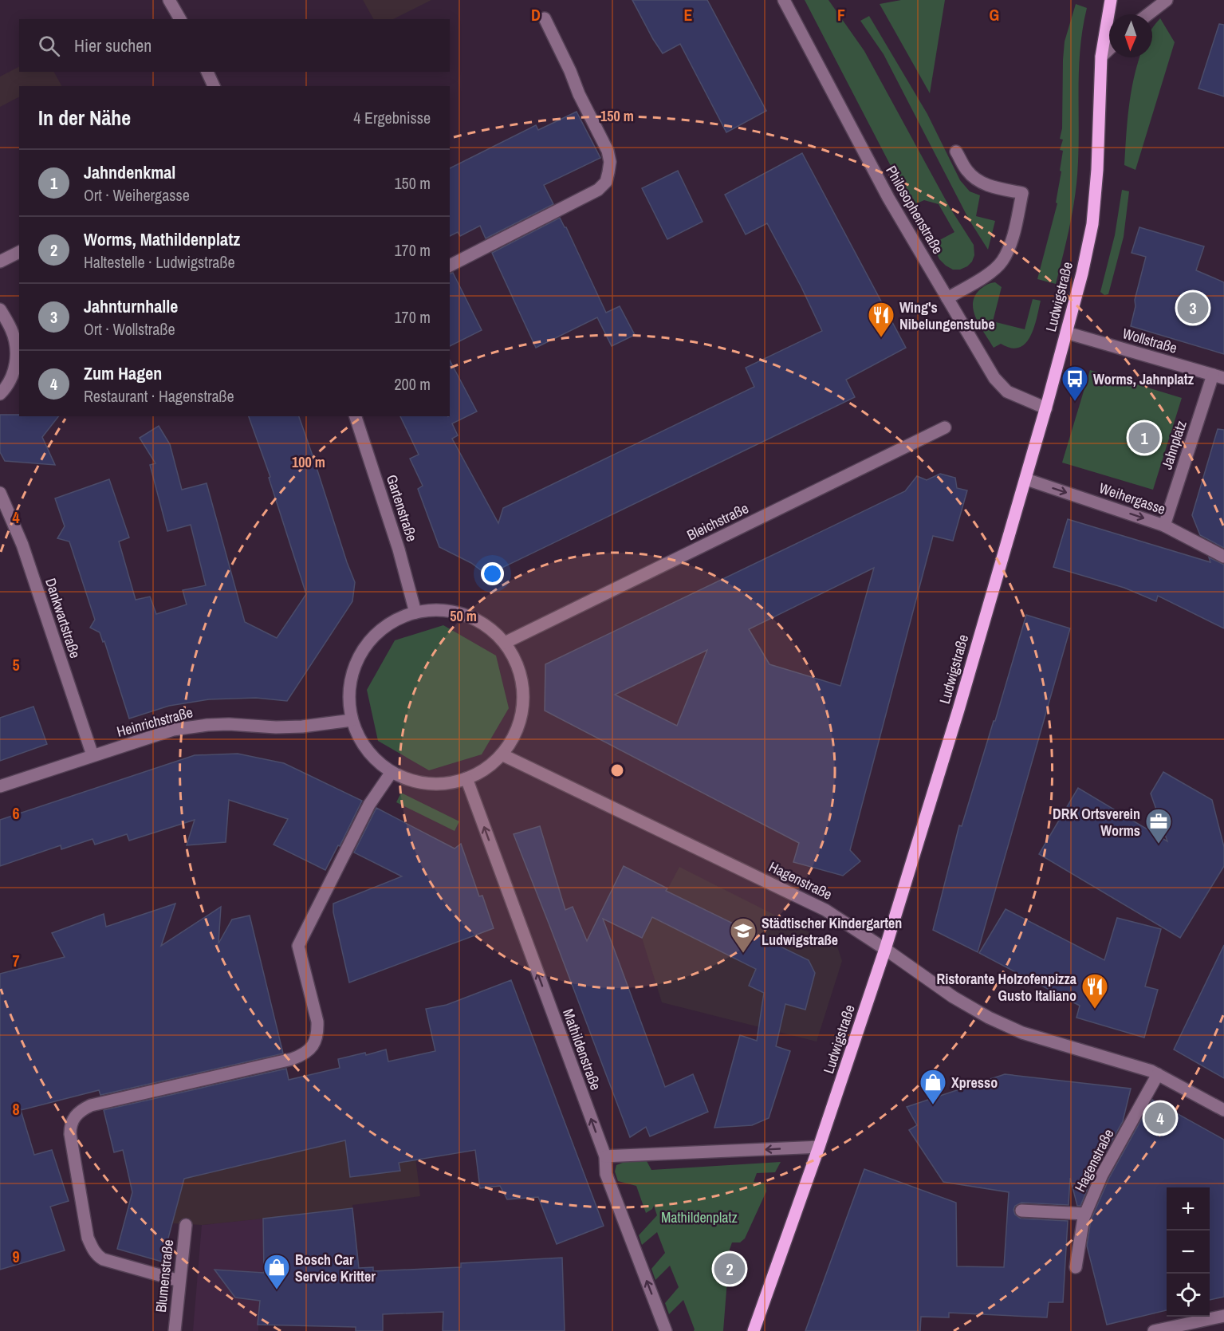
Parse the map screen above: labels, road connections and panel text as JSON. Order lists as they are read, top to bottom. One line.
{"streets":{"main road":["Ludwigstraße"],"street":["Philosophenstraße","Wollstraße","Jahnplatz","Weihergasse","Gartenstraße","Bleichstraße","Dankwartstraße","Heinrichstraße","Hagenstraße","Mathildenstraße","Blumenstraße"]},"crossings":[["Philosophenstraße","Ludwigstraße"],["Ludwigstraße","Wollstraße"],["Ludwigstraße","Weihergasse"],["Ludwigstraße","Hagenstraße"],["Wollstraße","Jahnplatz"],["Jahnplatz","Weihergasse"],["Dankwartstraße","Heinrichstraße"]],"one_way":["Weihergasse","Mathildenstraße"],"parks":["Mathildenplatz"],"places":{"restaurant":["Wing's Nibelungenstube","Ristorante Holzofenpizza Gusto Italiano"],"bus stop":["Worms, Jahnplatz"],"office":["DRK Ortsverein Worms"],"school or university":["Städtischer Kindergarten Ludwigstraße"],"shop":["Xpresso","Bosch Car Service Kritter"]},"north":"bottom","page":{"search":"Hier suchen","heading":["In der Nähe","4 Ergebnisse"],"list":[{"mark":"1","name":"Jahndenkmal","note":"Ort · Weihergasse","value":"150 m"},{"mark":"2","name":"Worms, Mathildenplatz","note":"Haltestelle · Ludwigstraße","value":"170 m"},{"mark":"3","name":"Jahnturnhalle","note":"Ort · Wollstraße","value":"170 m"},{"mark":"4","name":"Zum Hagen","note":"Restaurant · Hagenstraße","value":"200 m"}],"pins":["3","1","4","2"],"map_buttons":["+","−"]},"grid":{"columns":["D","E","F","G"],"rows":["4","5","6","7","8","9"]},"rings":["150 m","100 m","50 m"]}
